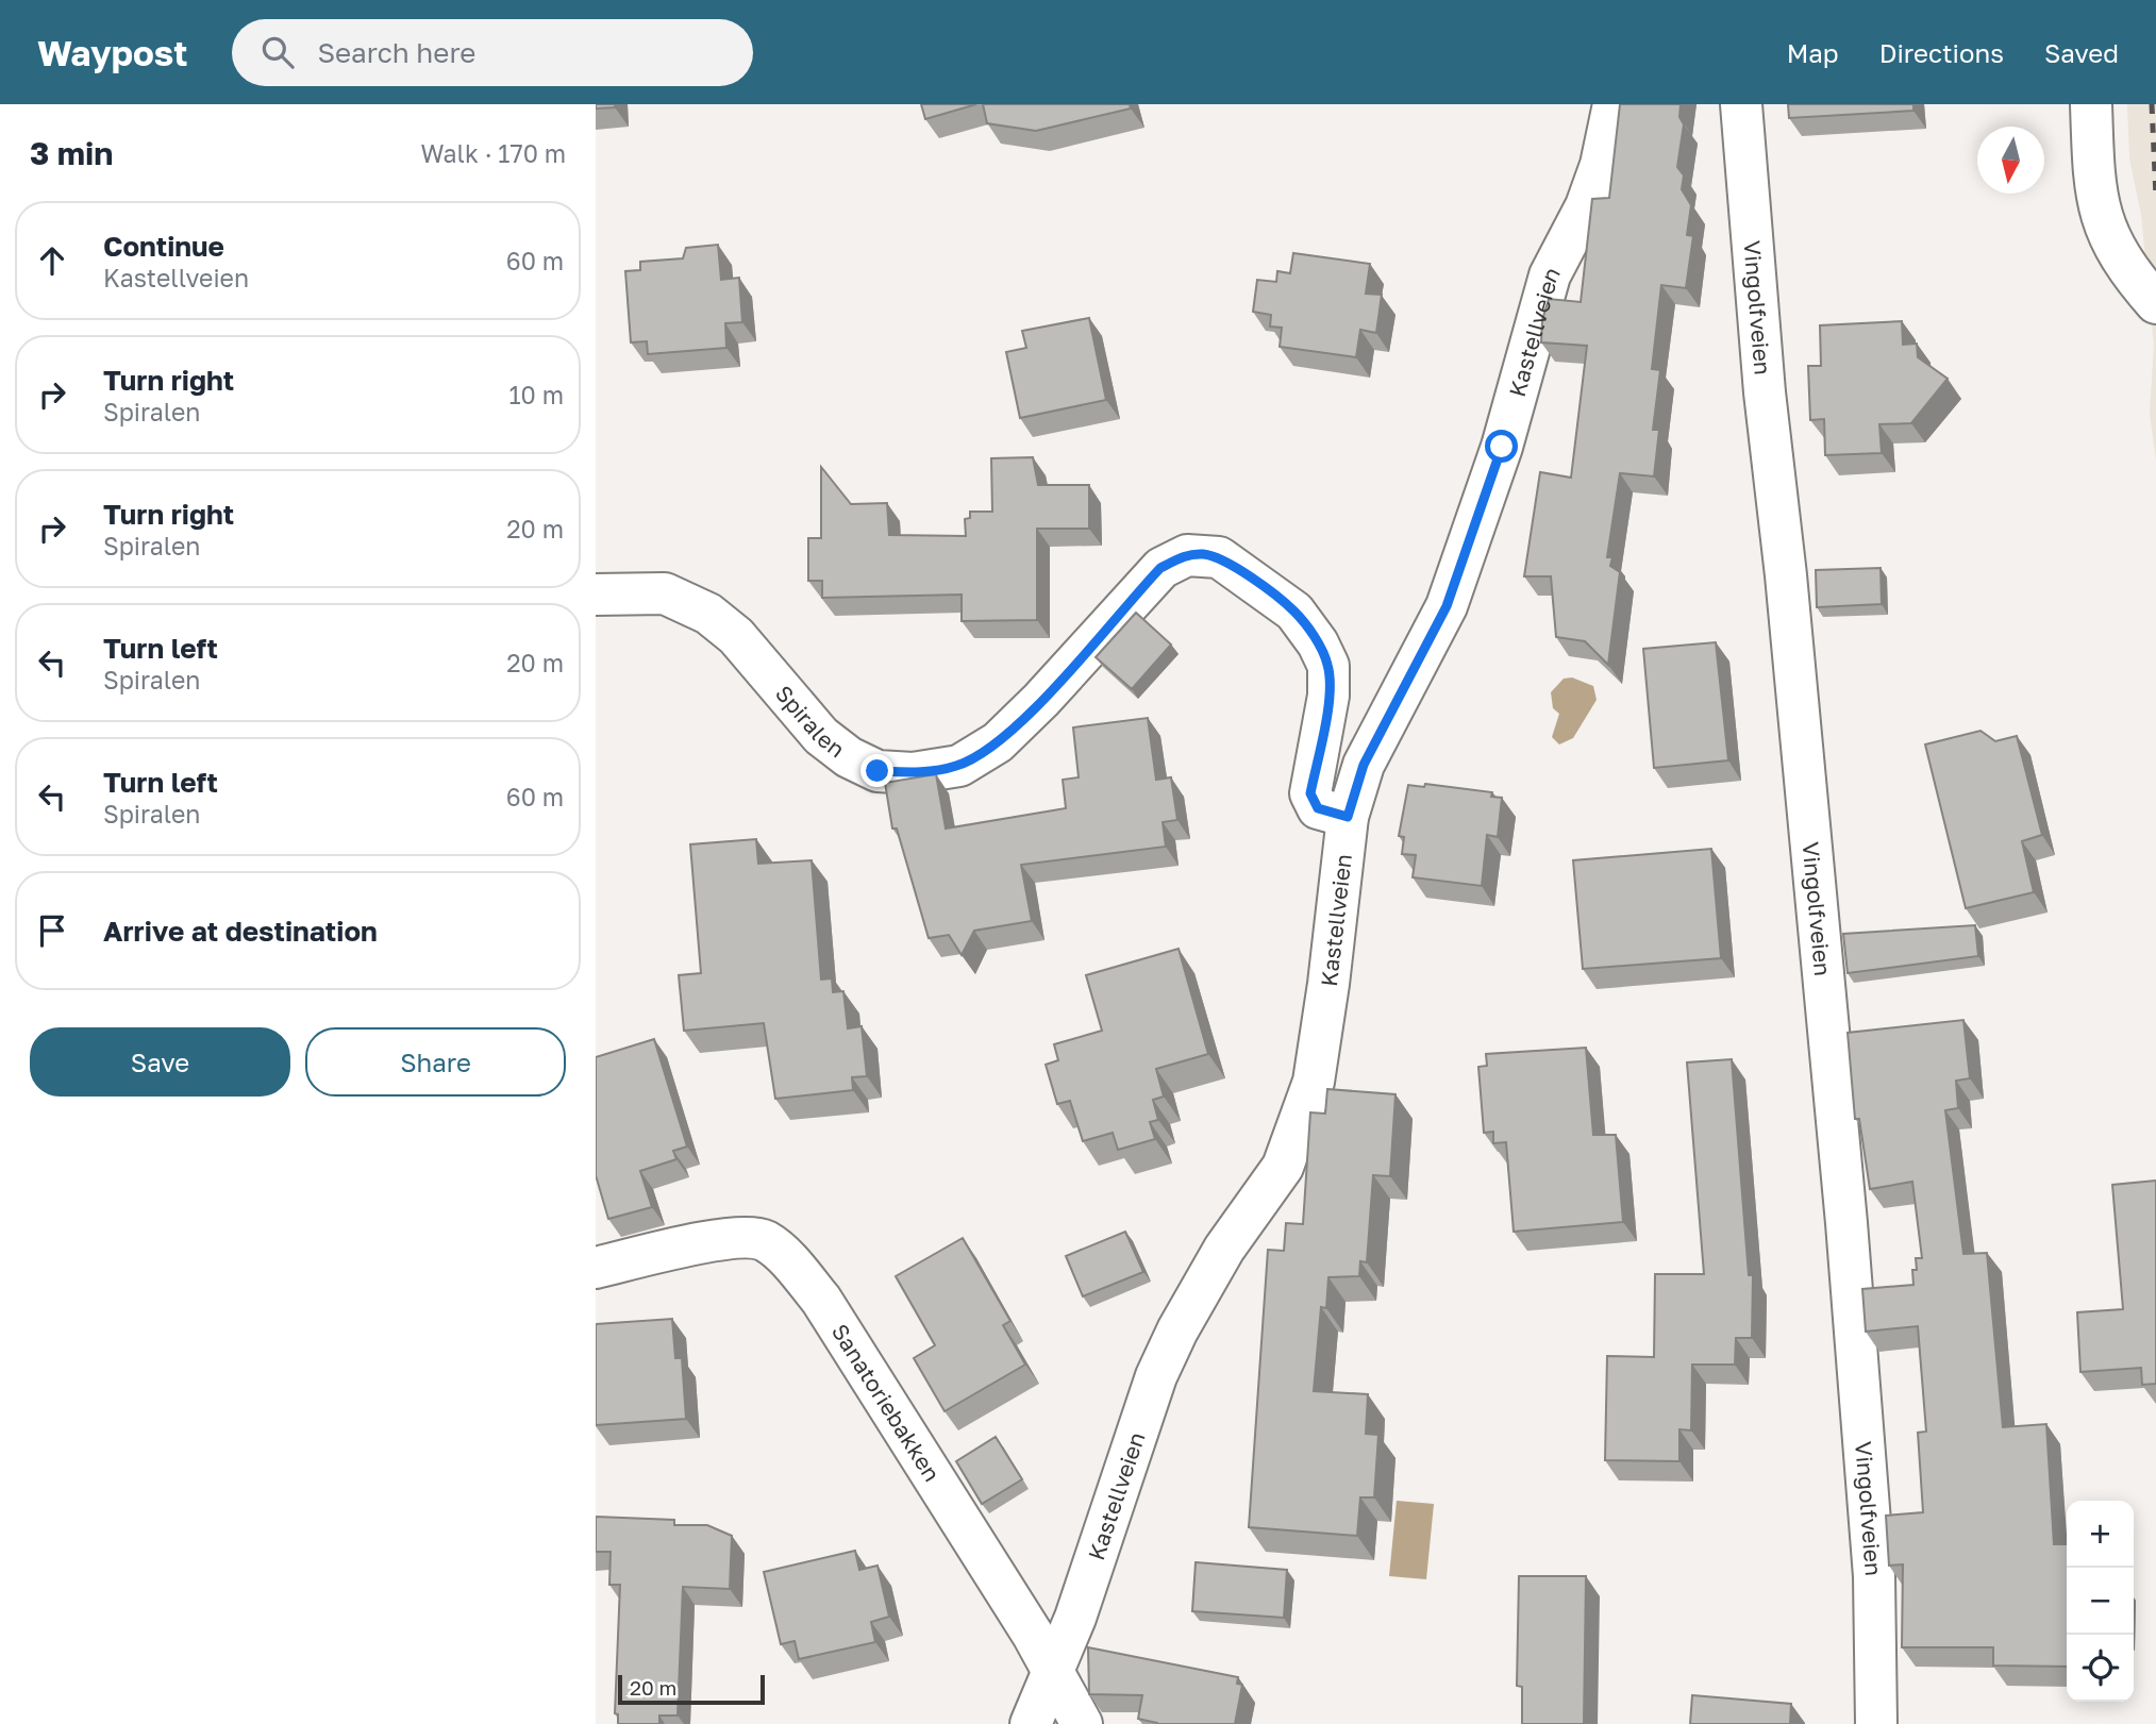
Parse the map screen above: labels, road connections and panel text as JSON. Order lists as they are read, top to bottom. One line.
{"streets":{"street":["Vingolfveien","Kastellveien","Spiralen","Sanatoriebakken"]},"crossings":[["Kastellveien","Spiralen"],["Kastellveien","Sanatoriebakken"]],"scale_bar":"20 m","north":"bottom","page":{"header":"Waypost","search":"Search here","nav":["Map","Directions","Saved"],"heading":["3 min","Walk · 170 m"],"list":[["Continue","Kastellveien","60 m"],["Turn right","Spiralen","10 m"],["Turn right","Spiralen","20 m"],["Turn left","Spiralen","20 m"],["Turn left","Spiralen","60 m"],"Arrive at destination"],"buttons":["Save","Share"],"map_buttons":["+","−"],"scale":"20 m"}}
